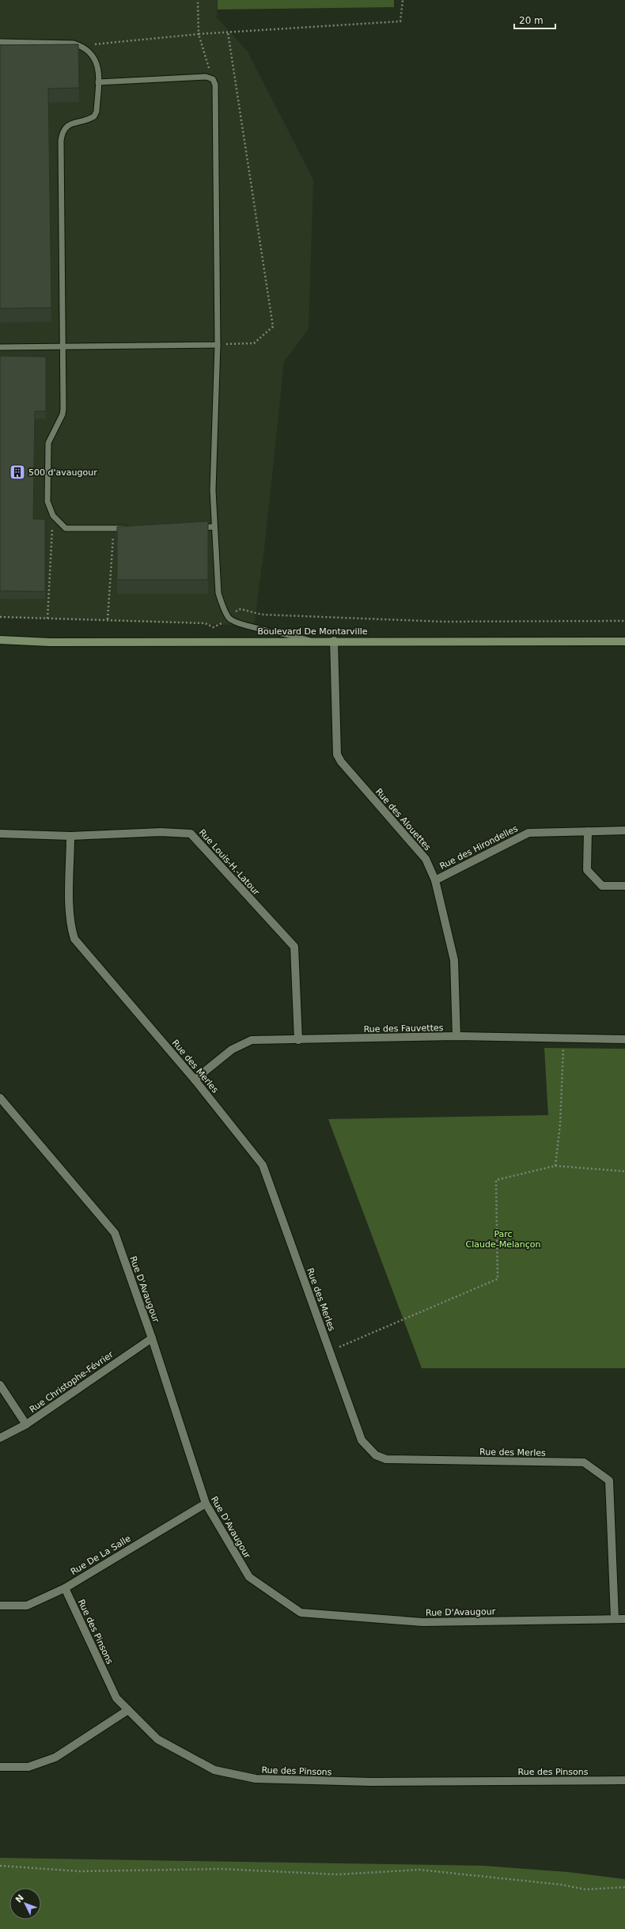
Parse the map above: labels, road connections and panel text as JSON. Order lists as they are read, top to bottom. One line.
{"streets":{"street":["Boulevard De Montarville","Rue des Alouettes","Rue des Hirondelles","Rue Louis-H.-Latour","Rue des Fauvettes","Rue des Merles","Rue D'Avaugour","Rue Christophe-Février","Rue De La Salle","Rue des Pinsons"]},"crossings":[["Boulevard De Montarville","Rue des Alouettes"],["Rue des Alouettes","Rue des Hirondelles"],["Rue des Alouettes","Rue des Fauvettes"],["Rue Louis-H.-Latour","Rue des Fauvettes"],["Rue Louis-H.-Latour","Rue des Merles"],["Rue des Fauvettes","Rue des Merles"],["Rue des Merles","Rue D'Avaugour"],["Rue D'Avaugour","Rue Christophe-Février"],["Rue D'Avaugour","Rue De La Salle"],["Rue De La Salle","Rue des Pinsons"]],"parks":["Parc Claude-Melançon"],"places":{"building":["500 d'avaugour"]},"scale_bar":"20 m","north":"top left"}
